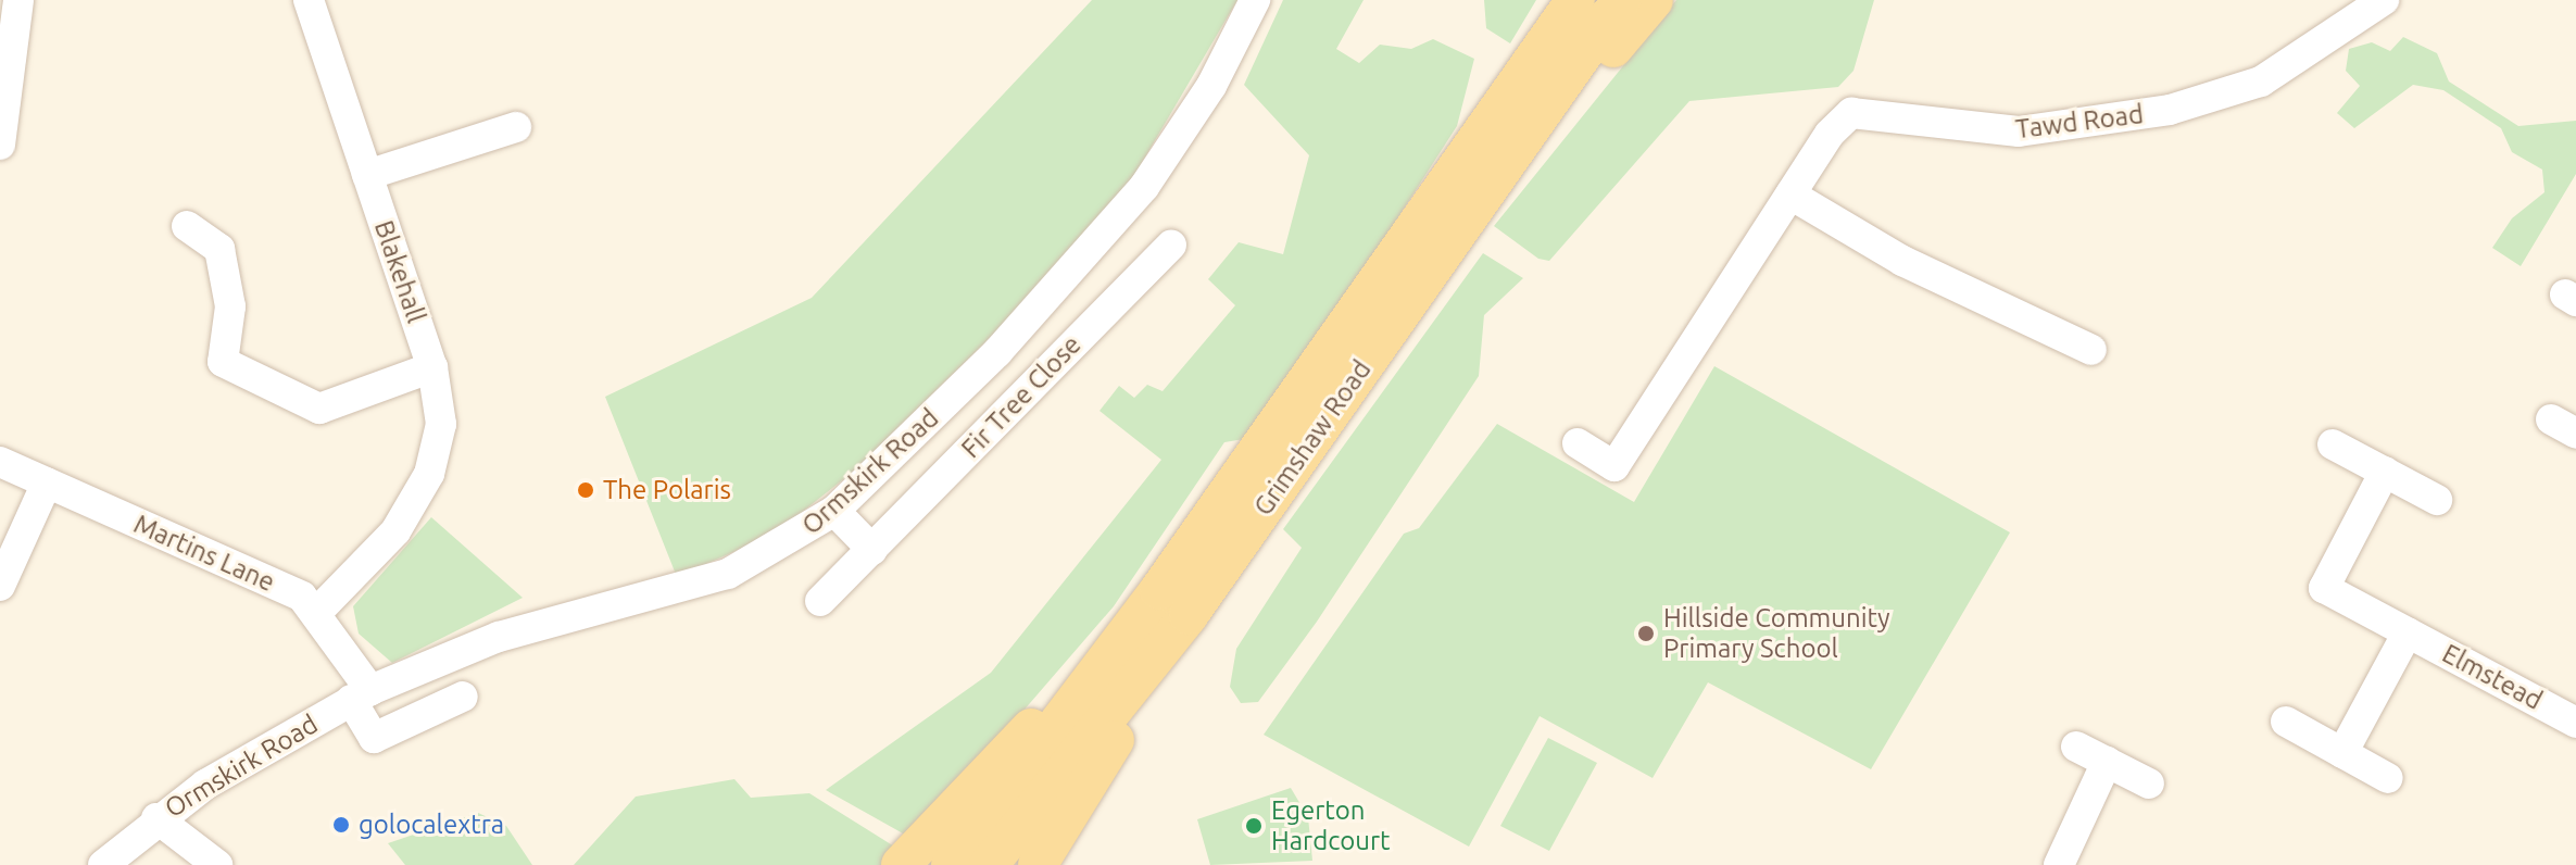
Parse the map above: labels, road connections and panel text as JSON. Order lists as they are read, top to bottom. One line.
{"streets":{"main road":["Grimshaw Road"],"street":["Tawd Road","Blakehall","Fir Tree Close","Ormskirk Road","Martins Lane","Elmstead"]},"crossings":[["Blakehall","Martins Lane"]],"places":["The Polaris","Hillside Community Primary School","golocalextra","Egerton Hardcourt"]}
